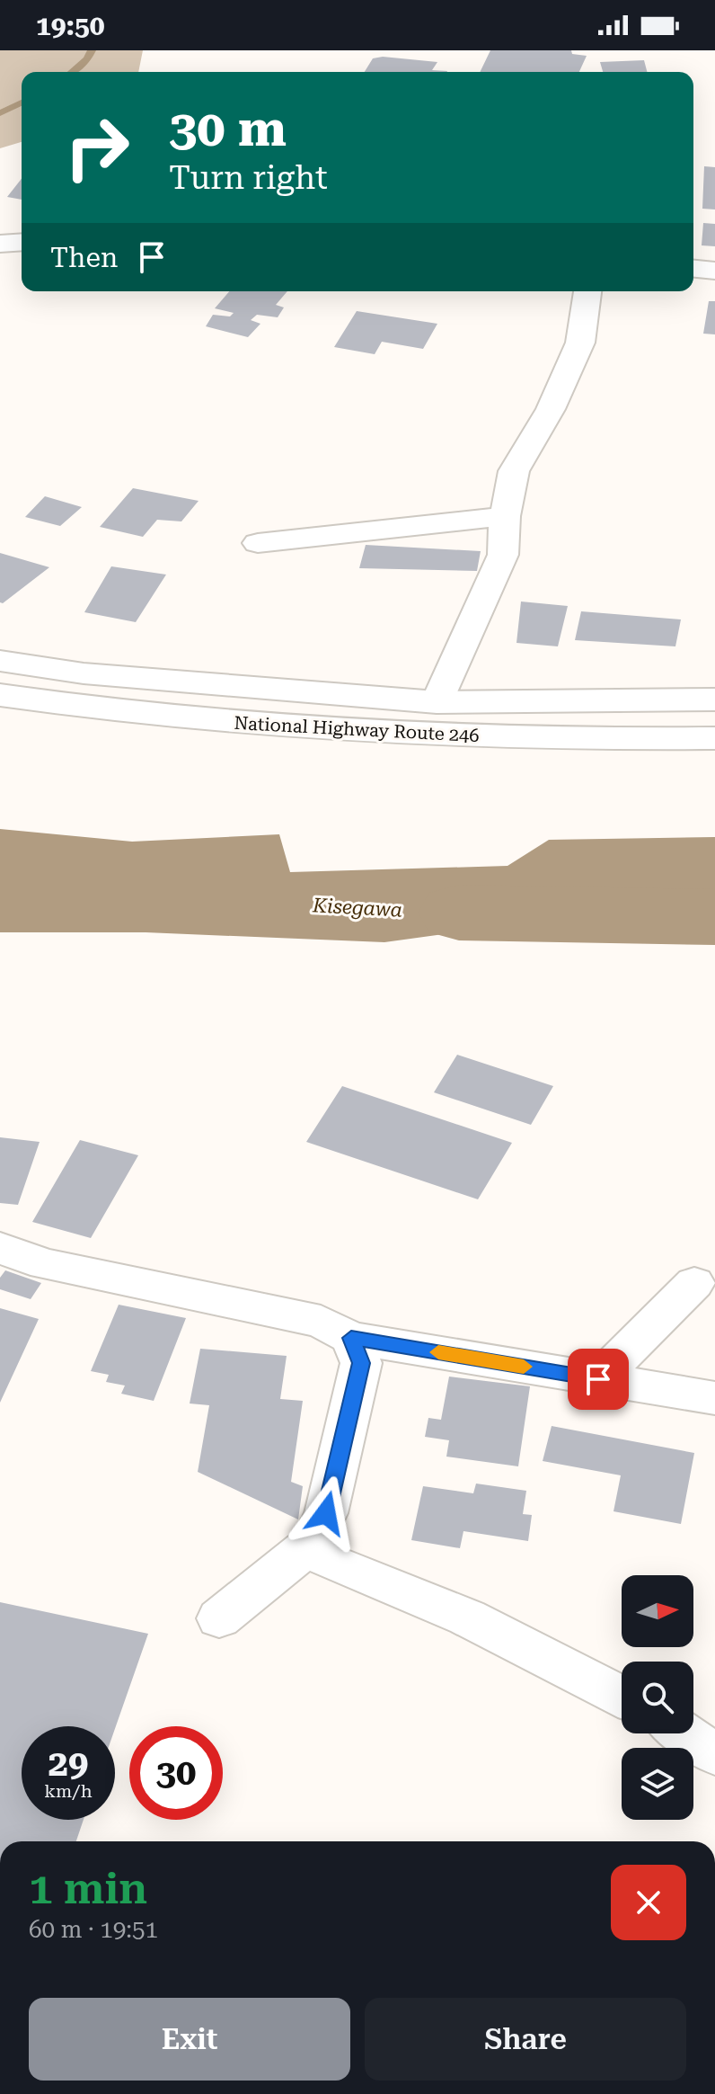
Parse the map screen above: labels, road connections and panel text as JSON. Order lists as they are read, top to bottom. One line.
{"streets":{"main road":["National Highway Route 246"]},"water":["Kisegawa"],"north":"right","page":{"status":"19:50","turn":["30 m","Turn right"],"then":"Then","speed":"29 km/h","limit":"30","heading":["1 min","60 m · 19:51"],"buttons":["Exit","Share"]}}
